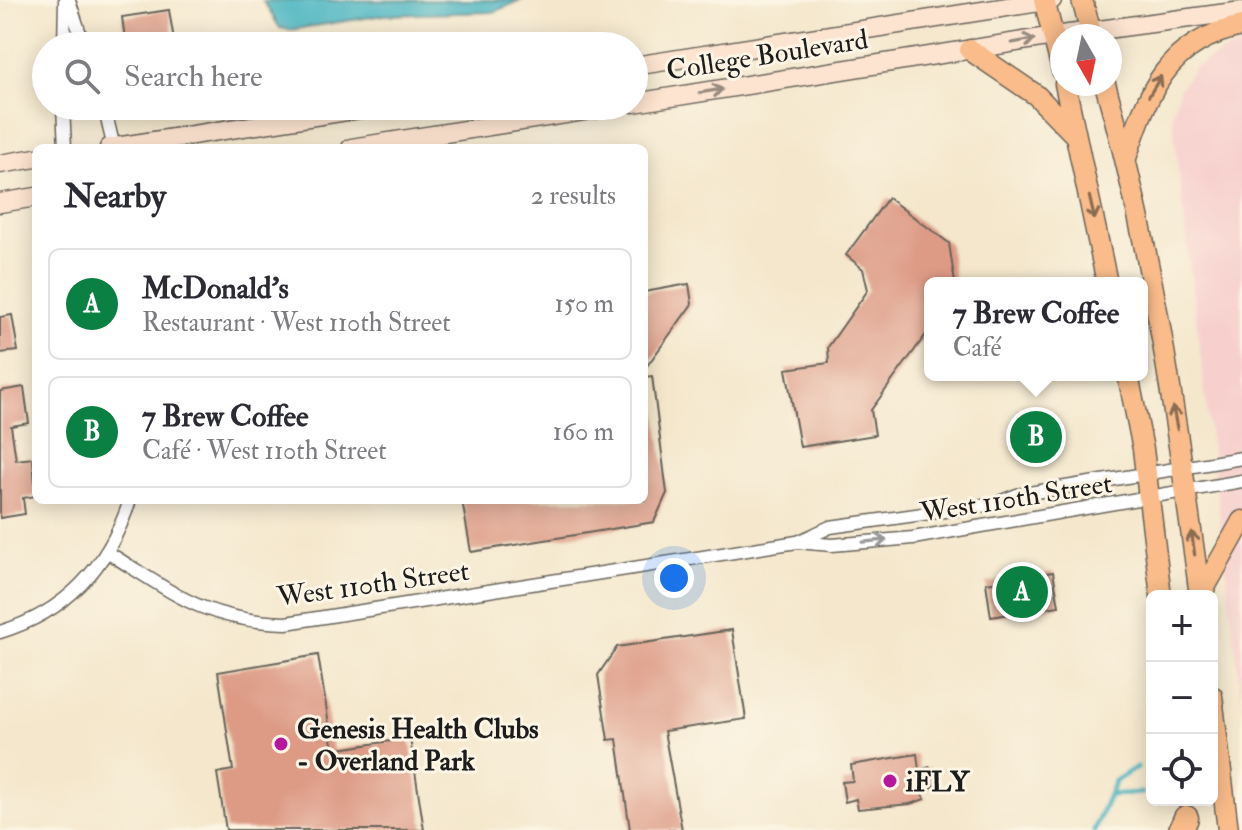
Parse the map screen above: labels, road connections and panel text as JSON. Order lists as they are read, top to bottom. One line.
{"streets":{"main road":["College Boulevard"],"street":["West 110th Street"]},"places":["Genesis Health Clubs - Overland Park","iFLY"],"north":"bottom","page":{"search":"Search here","heading":["Nearby","2 results"],"list":[{"mark":"A","name":"McDonald's","note":"Restaurant · West 110th Street","value":"150 m"},{"mark":"B","name":"7 Brew Coffee","note":"Café · West 110th Street","value":"160 m"}],"popup":["7 Brew Coffee","Café"],"pins":["B","A"],"map_buttons":["+","−"]}}
